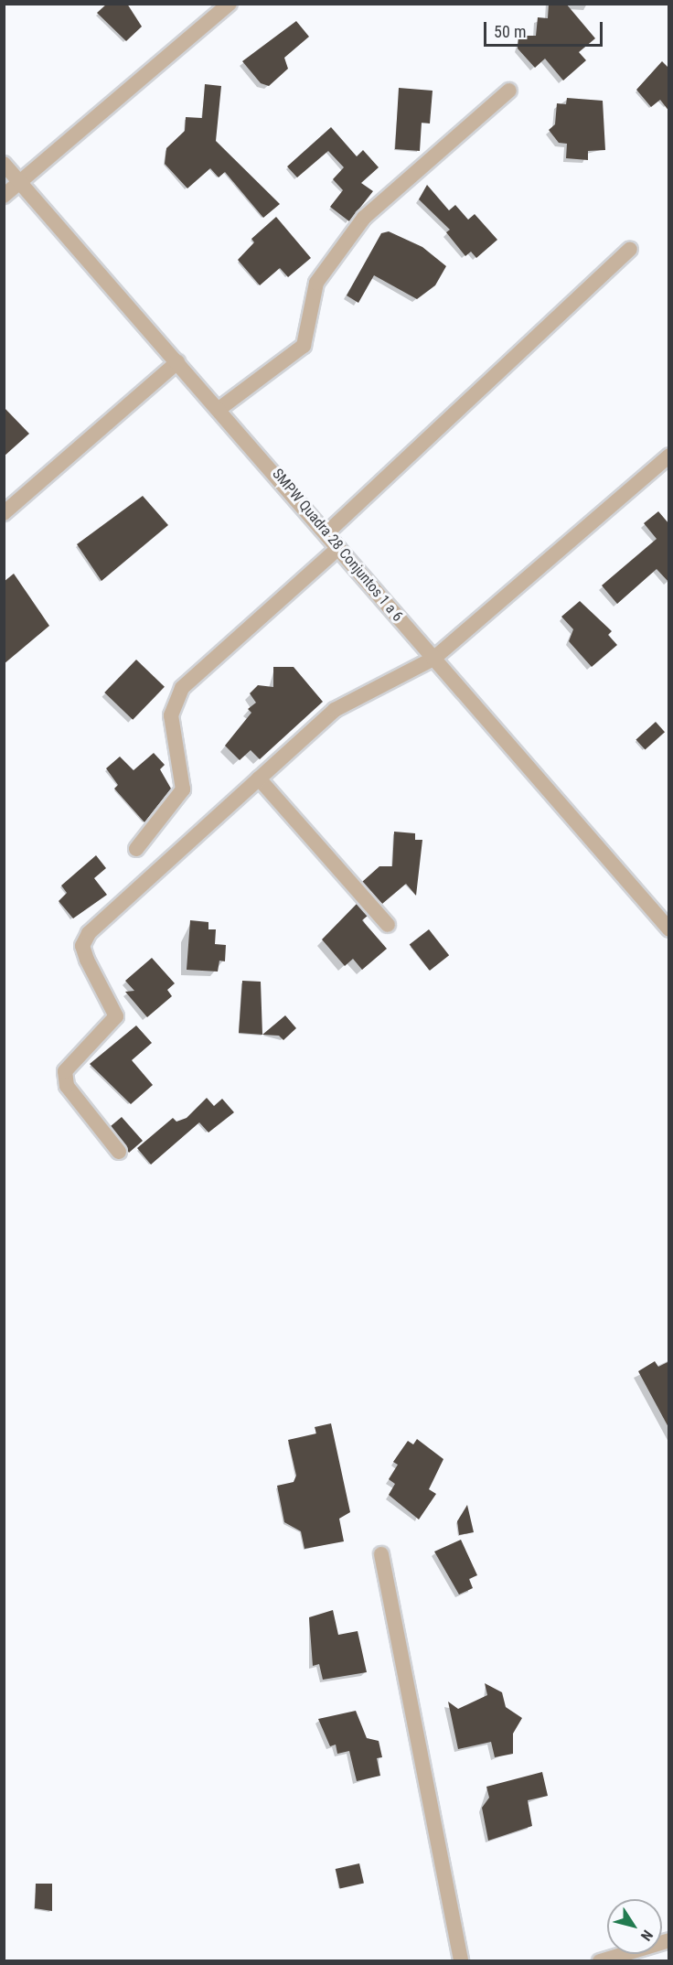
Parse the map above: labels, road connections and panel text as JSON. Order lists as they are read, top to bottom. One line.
{"streets":{"street":["SMPW Quadra 28 Conjuntos 1 a 6"]},"scale_bar":"50 m","north":"bottom right"}
